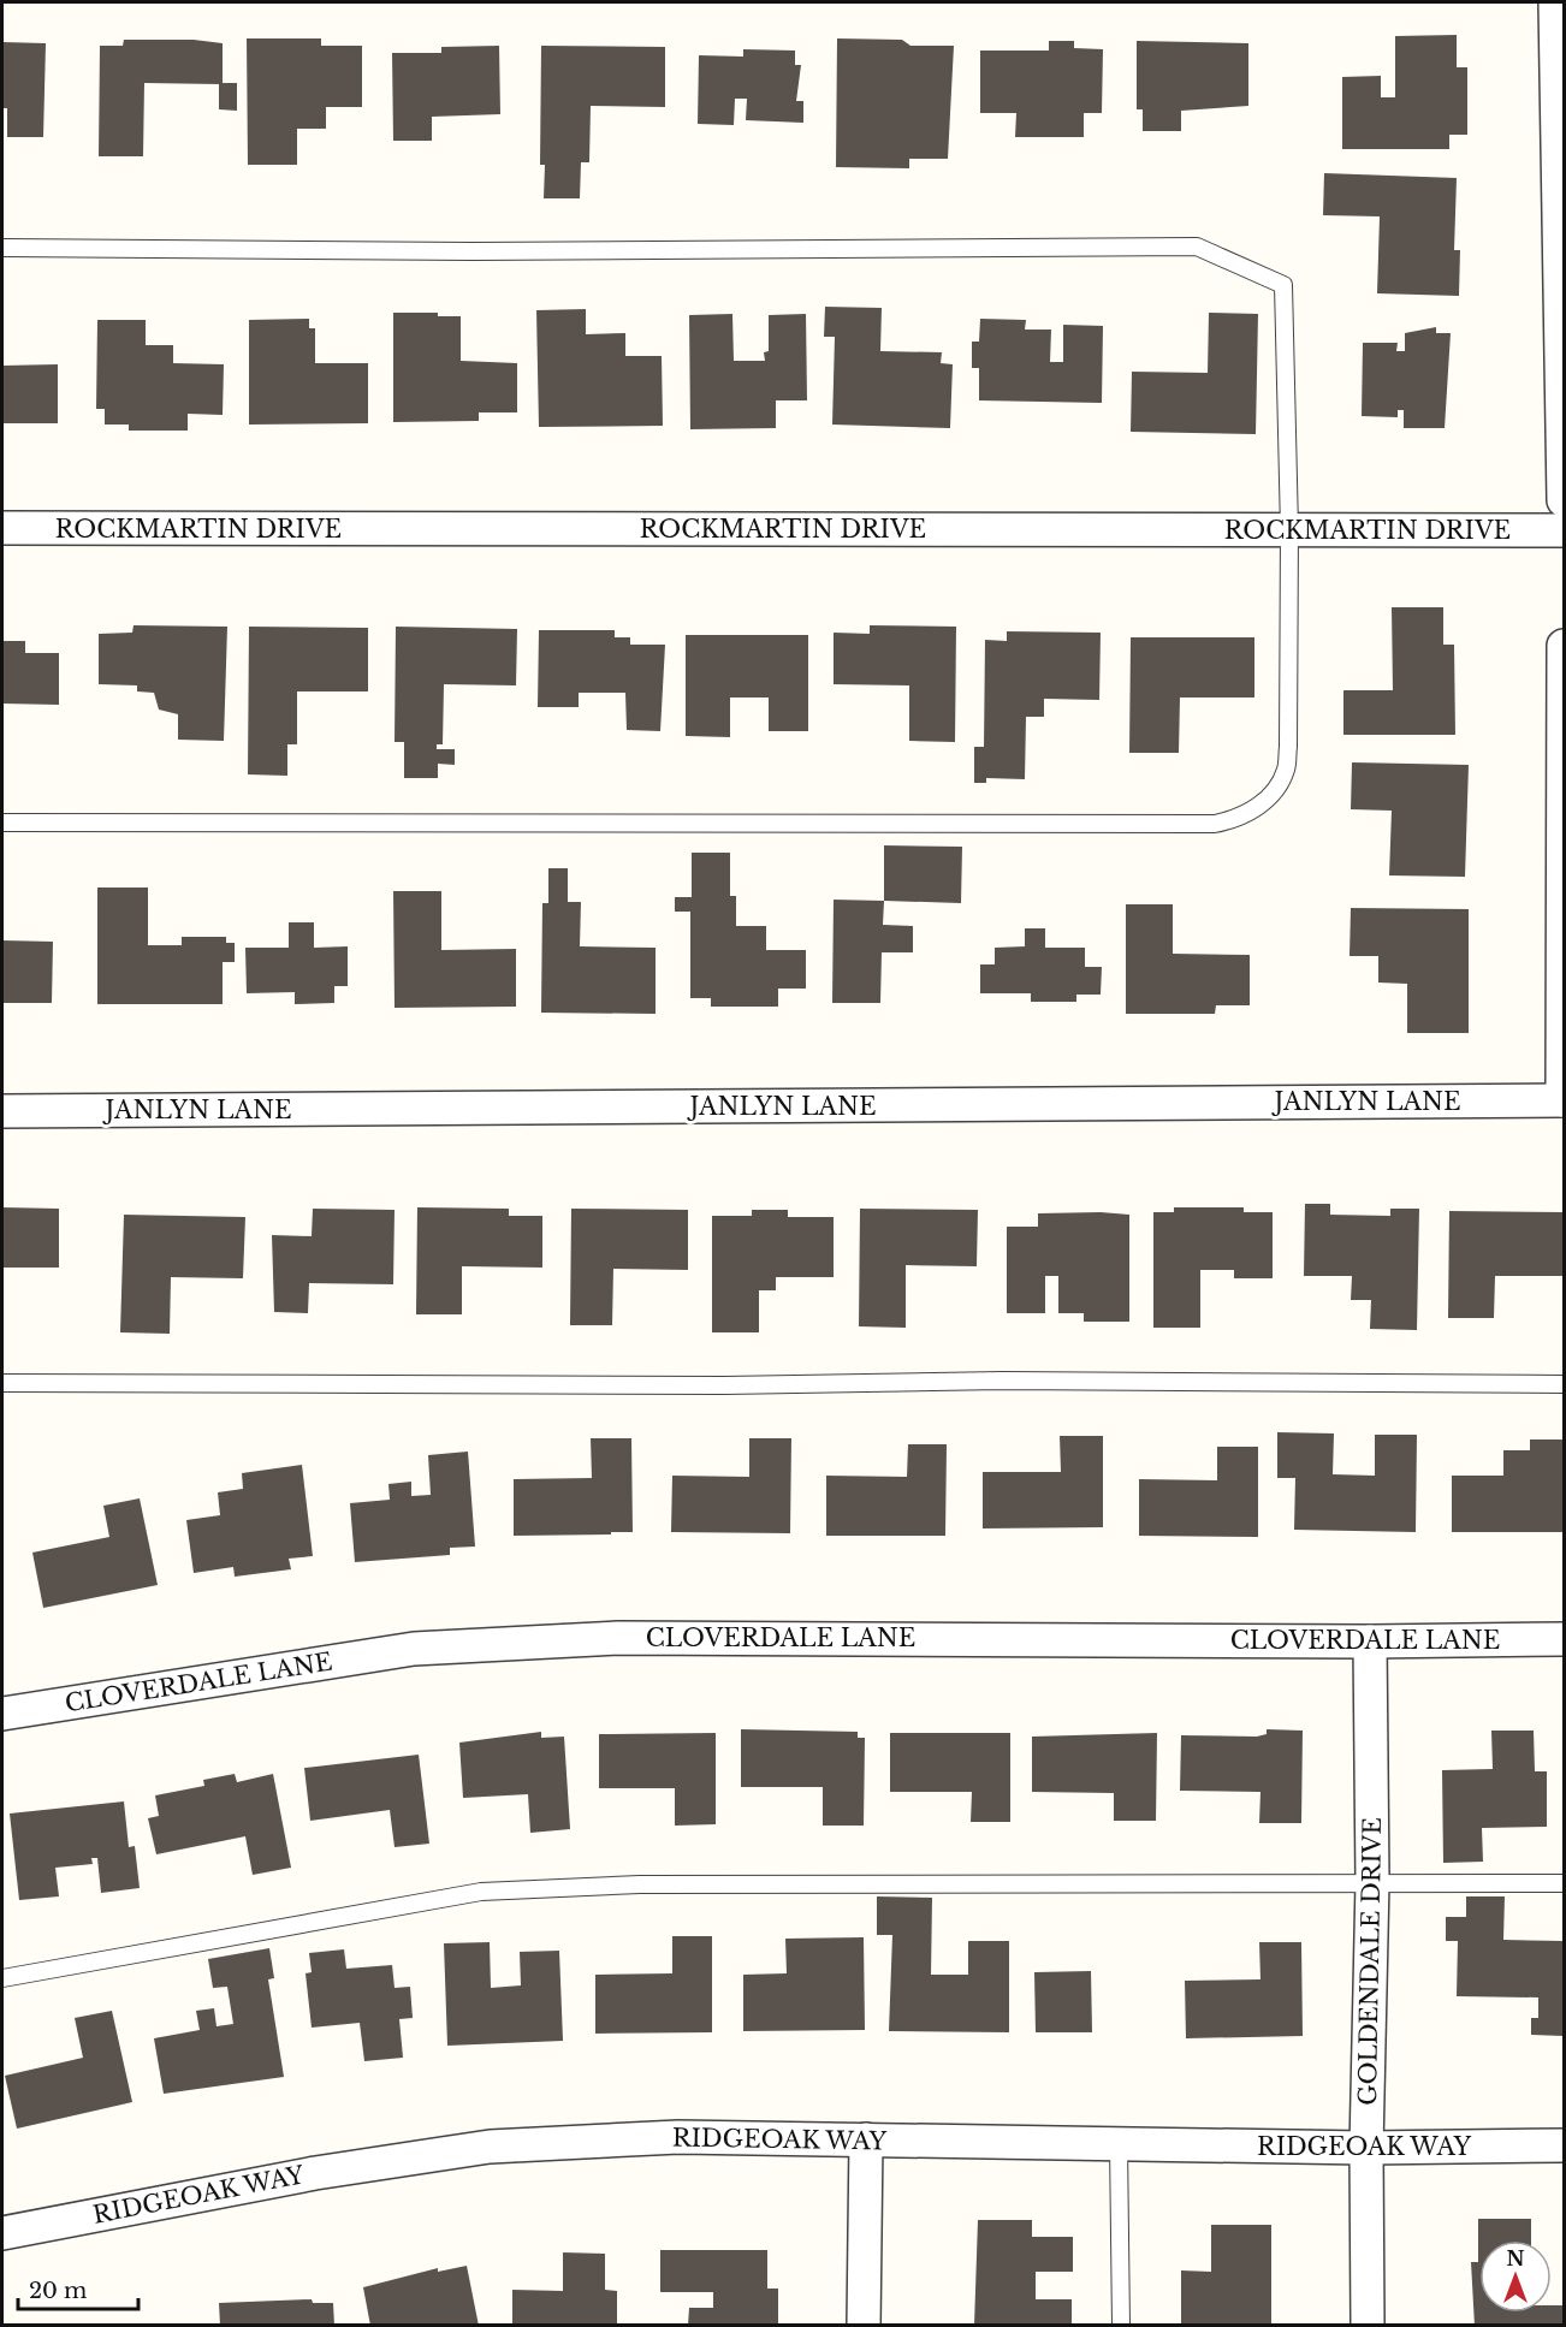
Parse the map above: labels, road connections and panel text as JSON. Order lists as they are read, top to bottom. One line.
{"streets":{"street":["ROCKMARTIN DRIVE","JANLYN LANE","CLOVERDALE LANE","GOLDENDALE DRIVE","RIDGEOAK WAY"]},"crossings":[["CLOVERDALE LANE","GOLDENDALE DRIVE"],["GOLDENDALE DRIVE","RIDGEOAK WAY"]],"scale_bar":"20 m","north":"top"}
